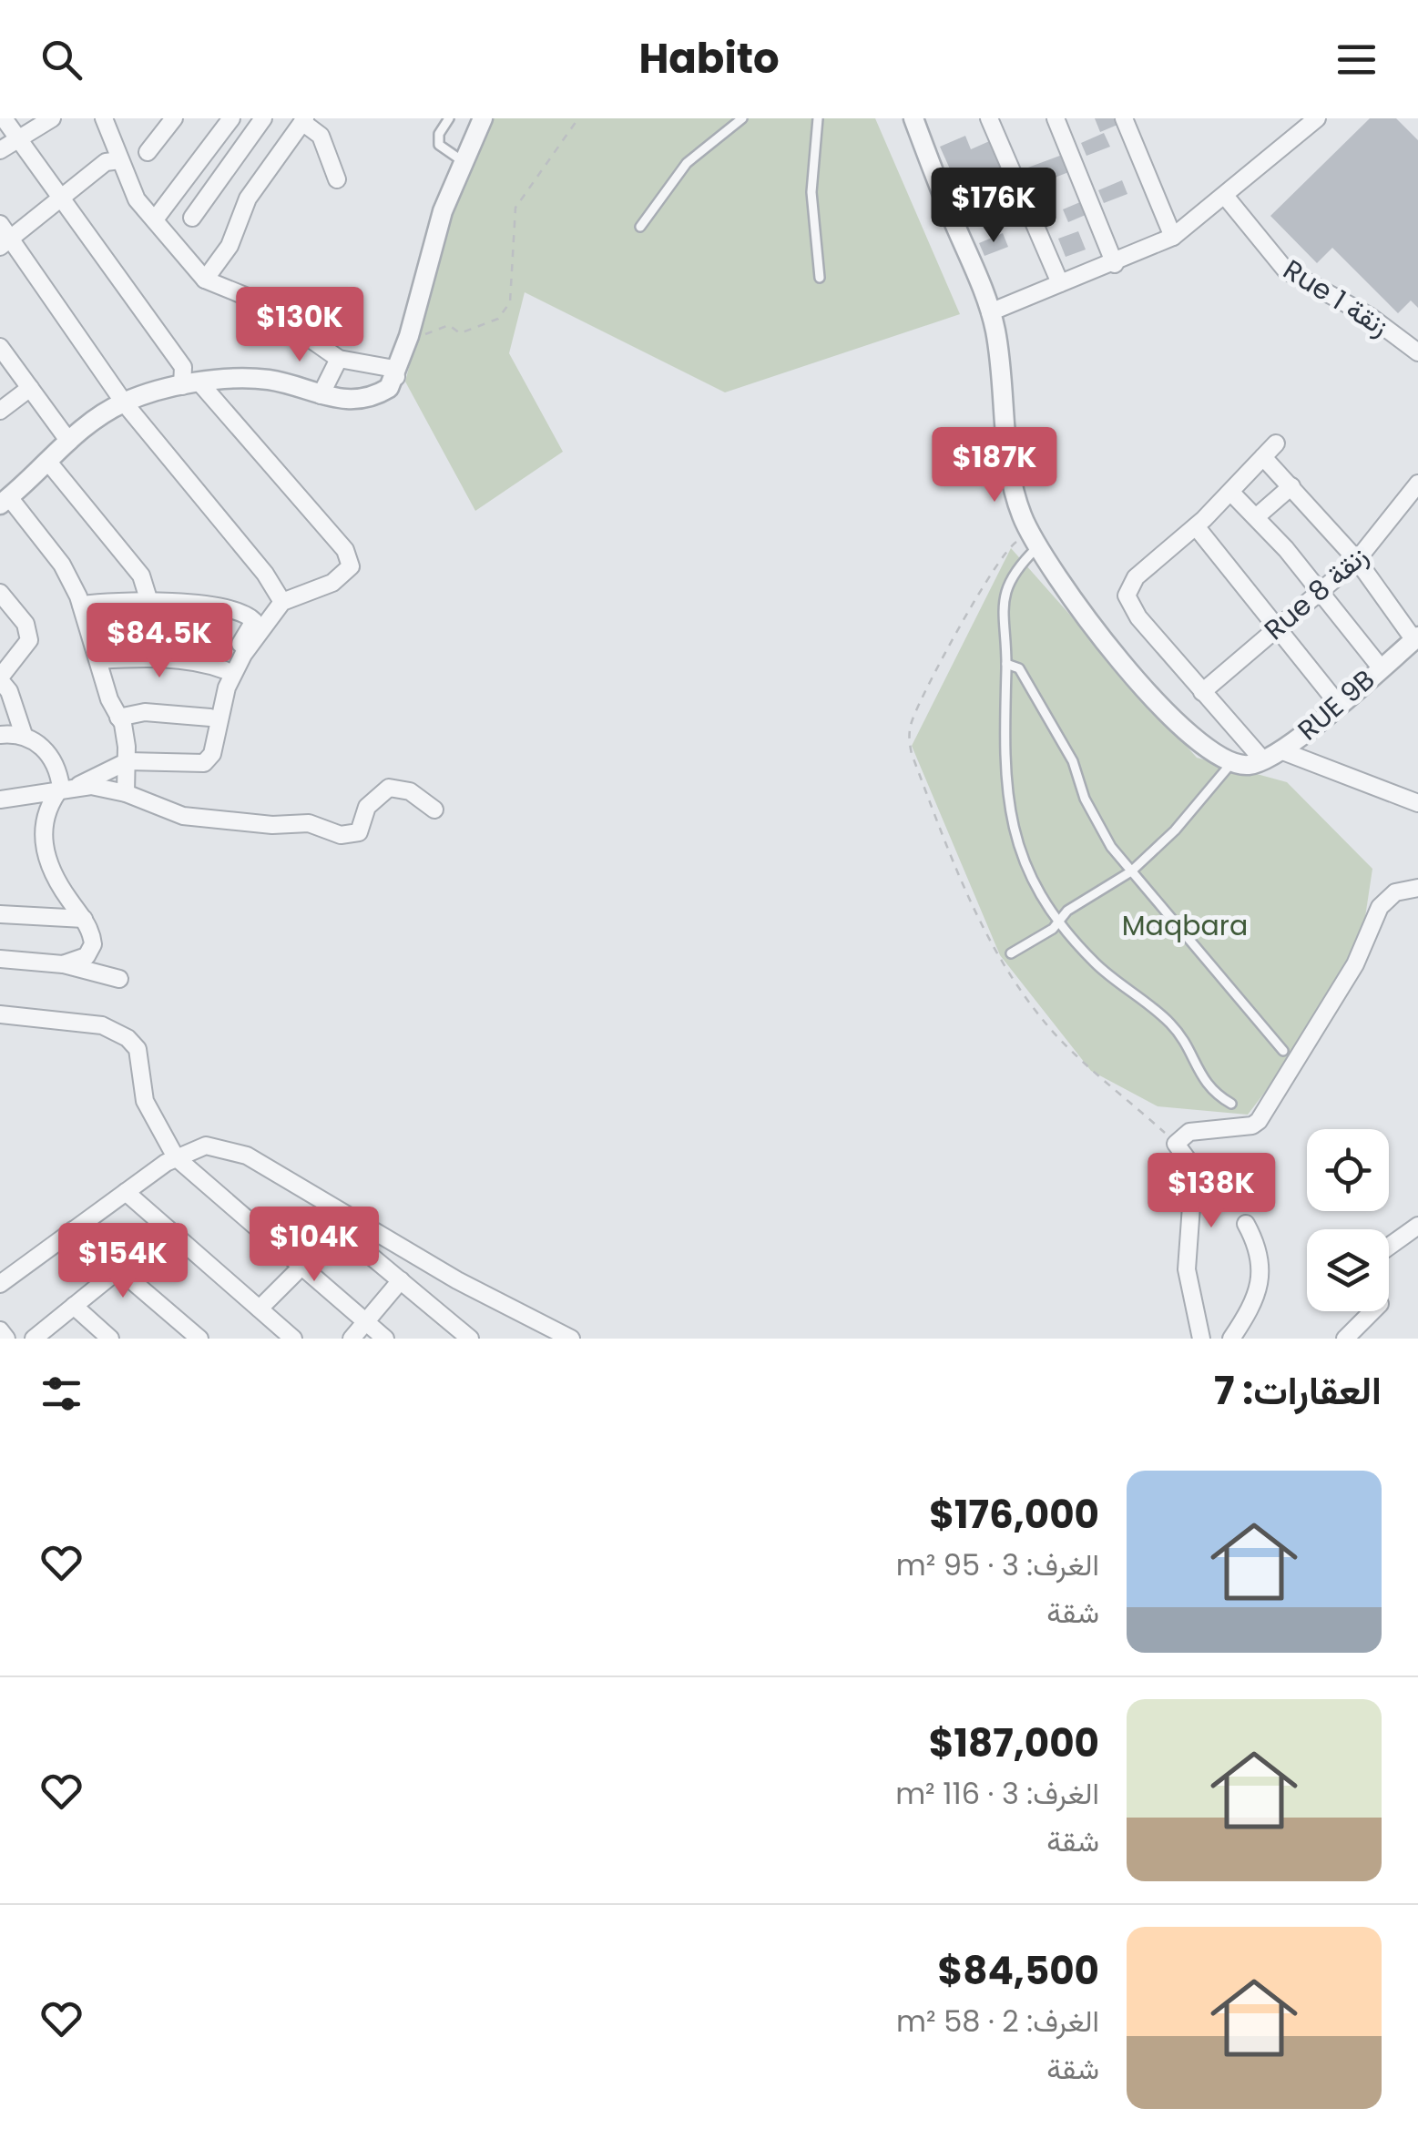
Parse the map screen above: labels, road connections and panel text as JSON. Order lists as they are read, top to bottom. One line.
{"streets":{"street":["Rue 1 زنقة","Rue 8 زنقة","RUE 9B"]},"parks":["Maqbara"],"page":{"header":"Habito","price":["$176K","$130K","$187K","$84.5K","$138K","$104K","$154K"],"heading":"العقارات: 7","list":[{"name":"$176,000","note":"الغرف: 3 · 95 m² · شقة"},{"name":"$187,000","note":"الغرف: 3 · 116 m² · شقة"},{"name":"$84,500","note":"الغرف: 2 · 58 m² · شقة"}]}}
